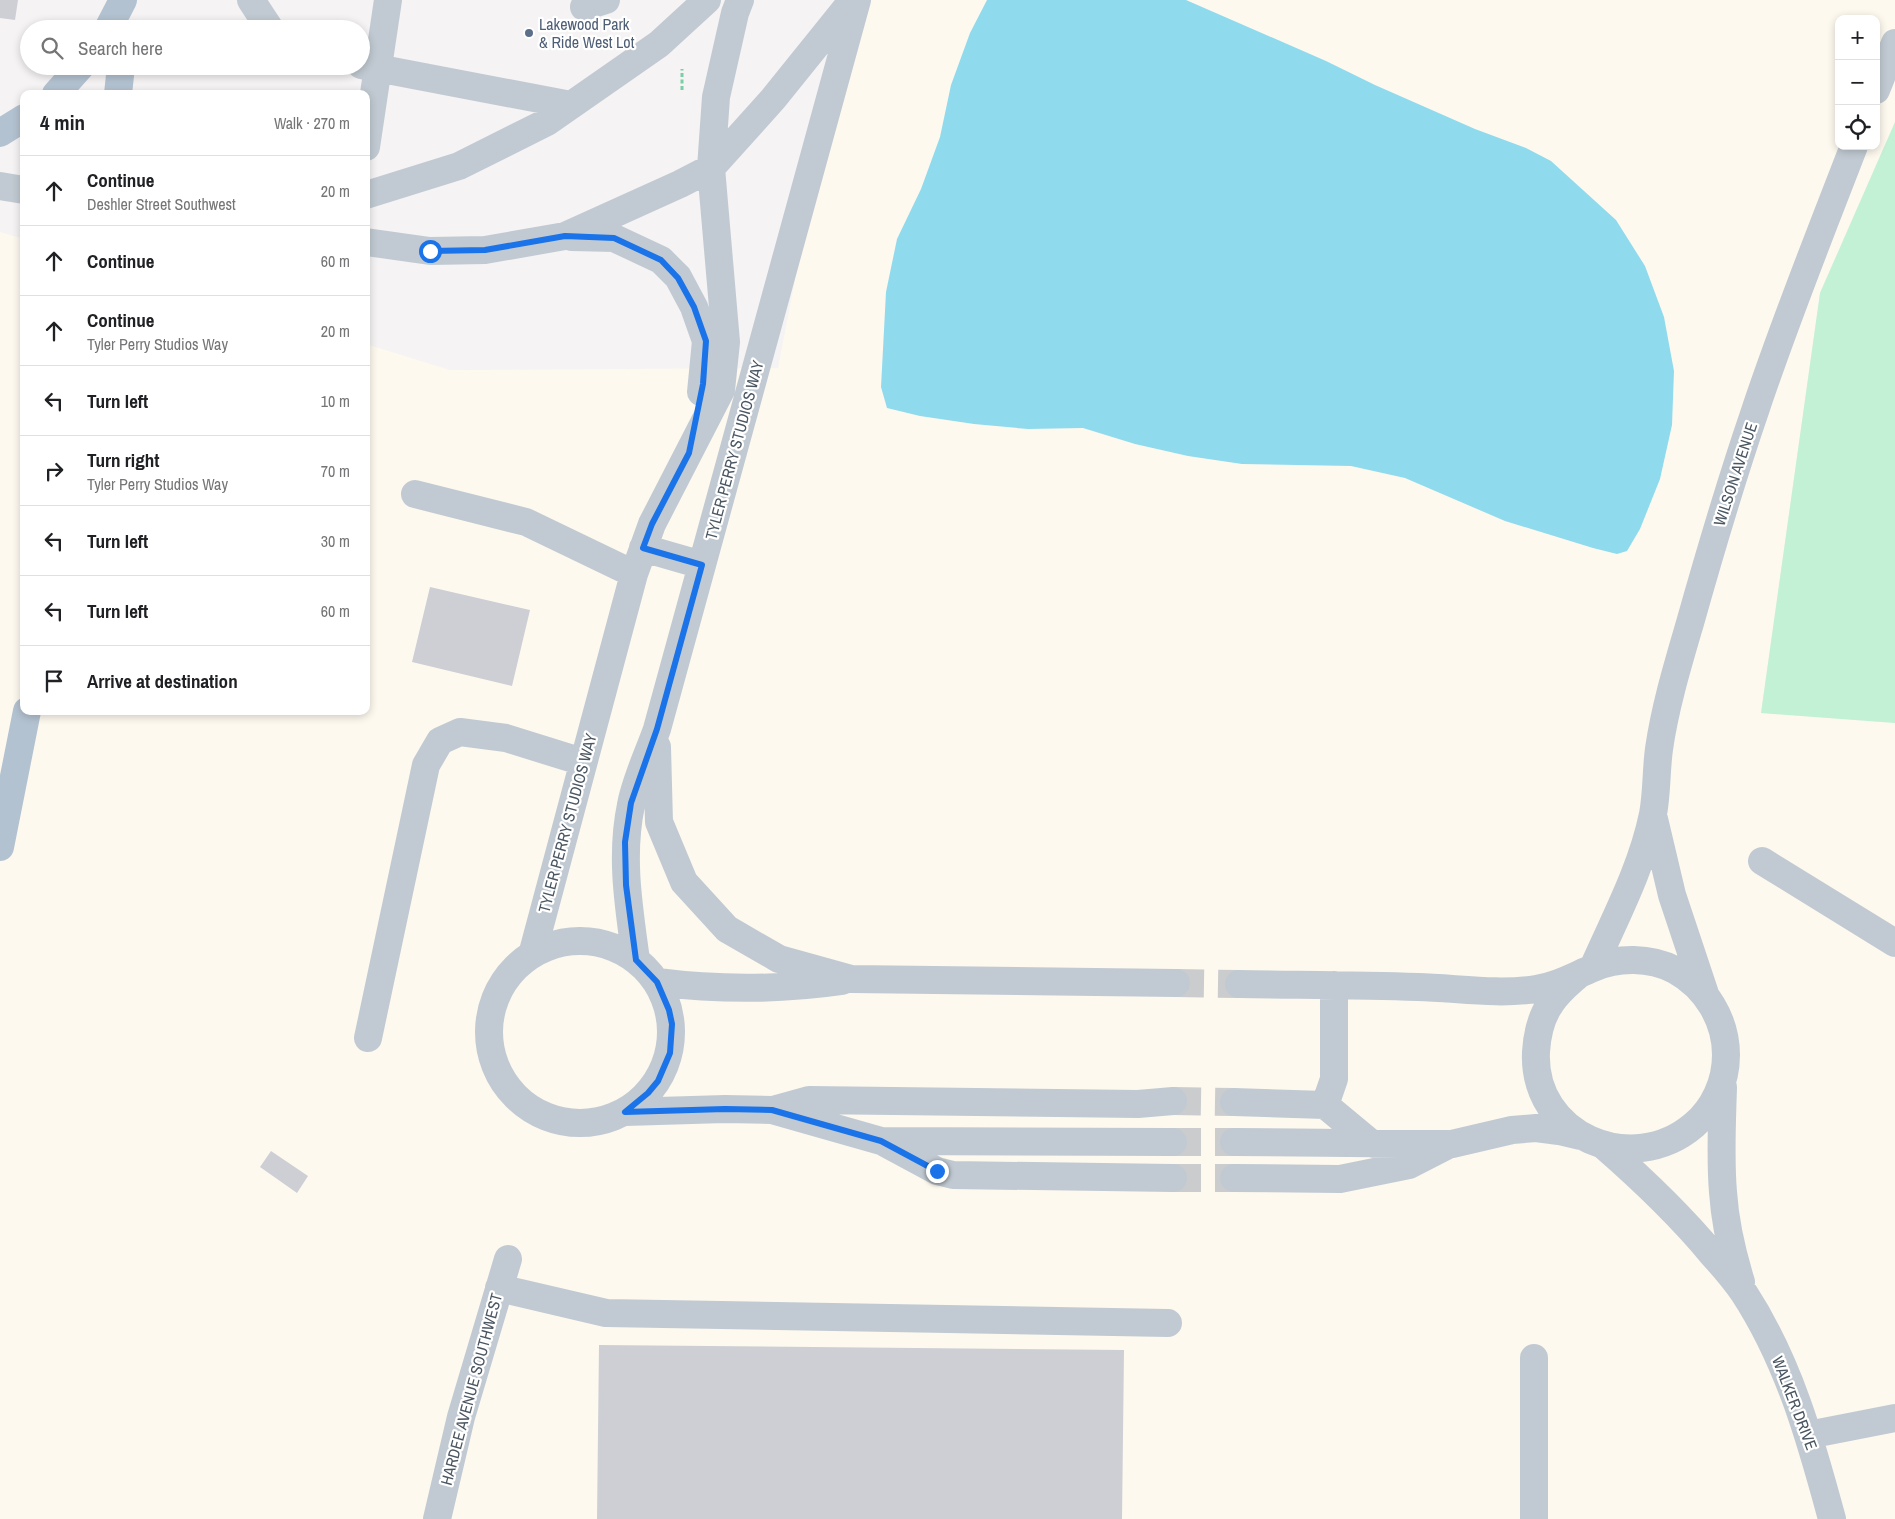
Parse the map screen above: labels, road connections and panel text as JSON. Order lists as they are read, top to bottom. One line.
{"streets":{"street":["TYLER PERRY STUDIOS WAY","WILSON AVENUE","HARDEE AVENUE SOUTHWEST","WALKER DRIVE"]},"places":["Lakewood Park & Ride West Lot"],"page":{"map_buttons":["+","−"],"search":"Search here","heading":["4 min","Walk · 270 m"],"list":[["Continue","Deshler Street Southwest","20 m"],["Continue","60 m"],["Continue","Tyler Perry Studios Way","20 m"],["Turn left","10 m"],["Turn right","Tyler Perry Studios Way","70 m"],["Turn left","30 m"],["Turn left","60 m"],"Arrive at destination"]}}
